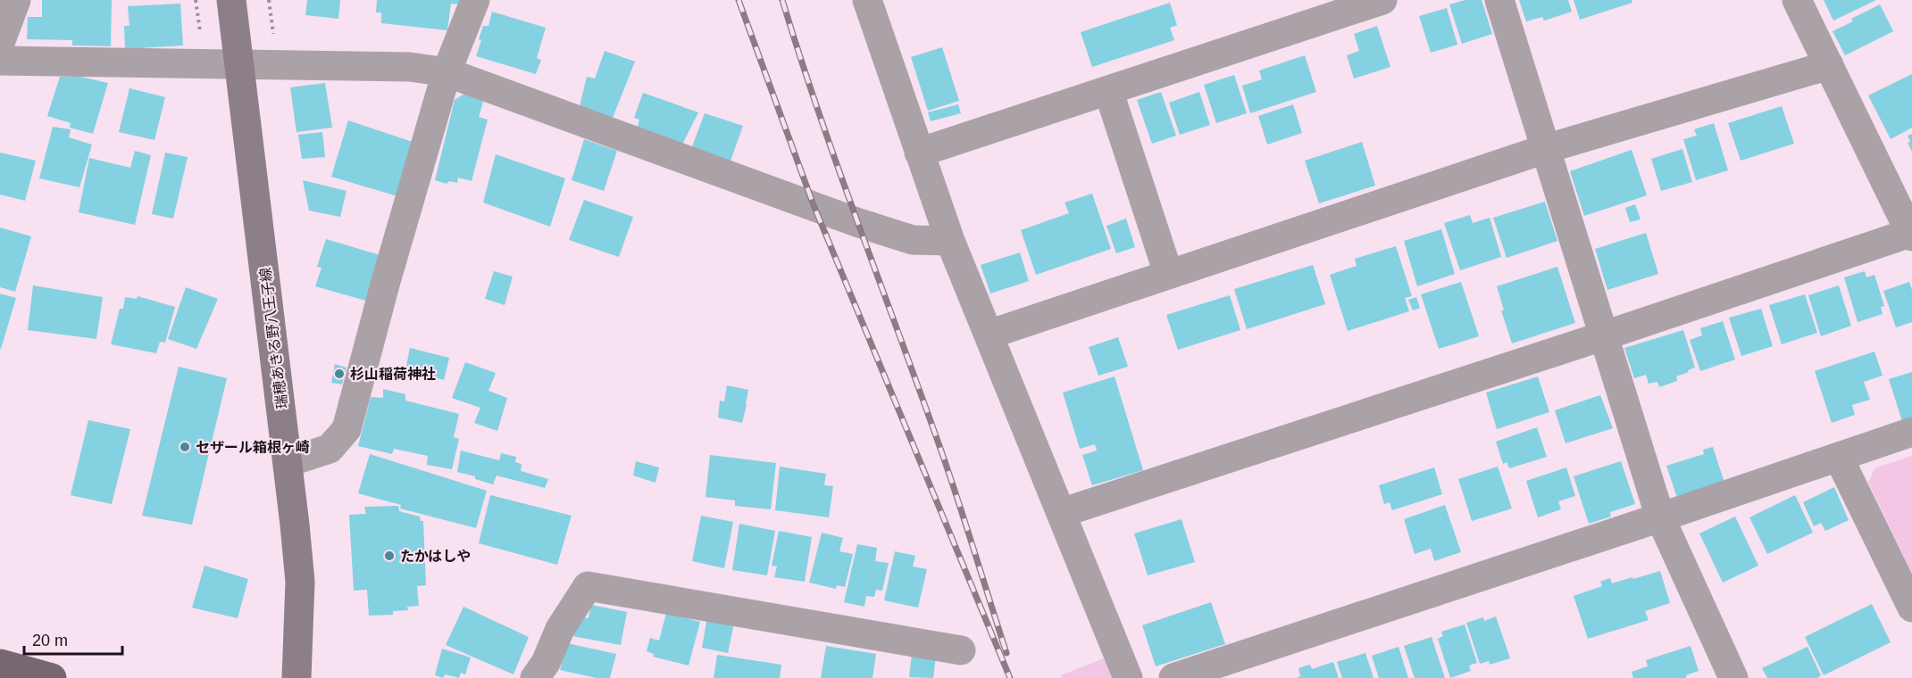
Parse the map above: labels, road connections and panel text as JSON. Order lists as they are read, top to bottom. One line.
{"streets":{"main road":["瑞穂あきる野八王子線"]},"places":["杉山稲荷神社","セザール箱根ヶ崎","たかはしや"],"scale_bar":"20 m"}
